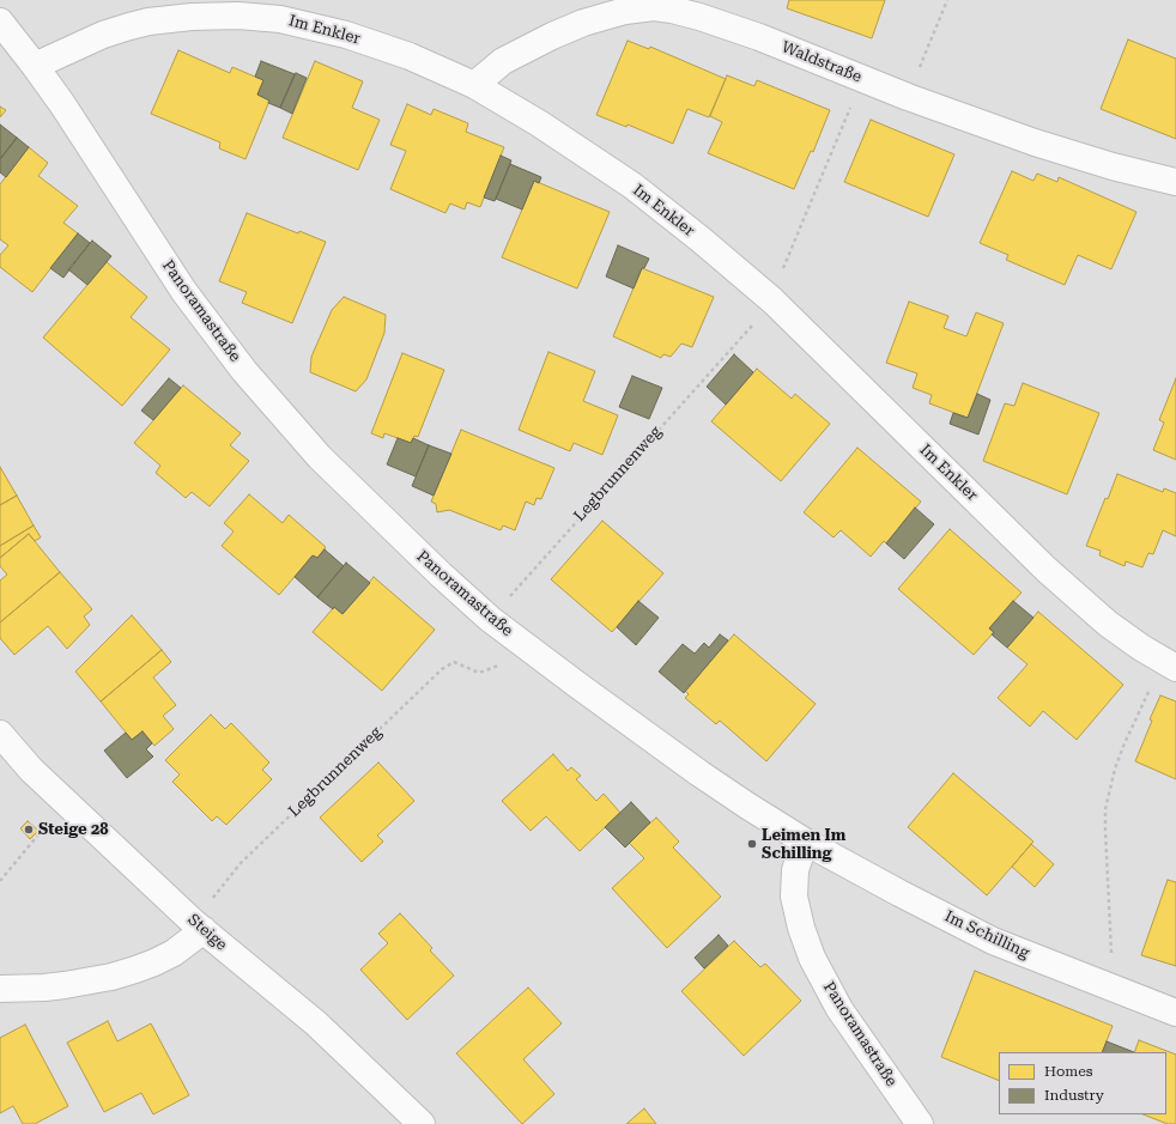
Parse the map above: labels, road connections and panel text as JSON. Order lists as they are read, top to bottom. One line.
{"streets":{"street":["Im Enkler","Waldstraße","Panoramastraße","Steige","Im Schilling"],"path":["Legbrunnenweg"]},"crossings":[["Im Enkler","Waldstraße"],["Im Enkler","Panoramastraße"],["Panoramastraße","Legbrunnenweg"],["Panoramastraße","Im Schilling"],["Legbrunnenweg","Steige"]],"places":["Steige 28","Leimen Im Schilling"],"legend":["Homes","Industry"]}
